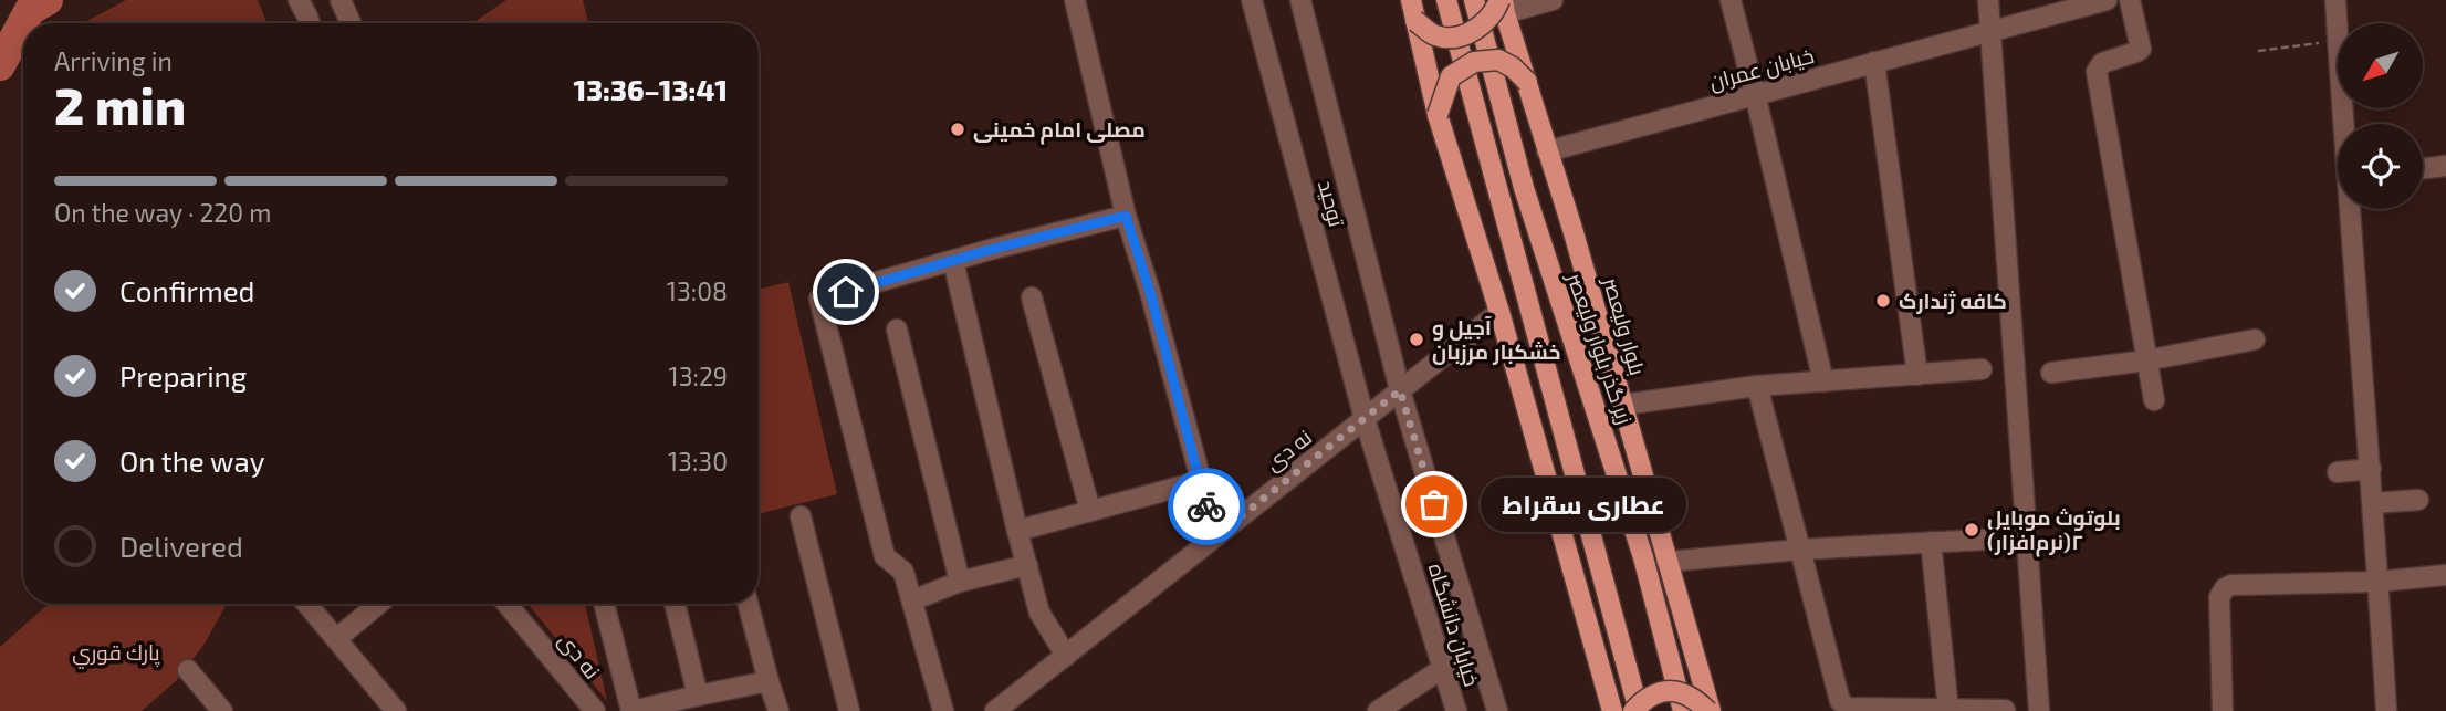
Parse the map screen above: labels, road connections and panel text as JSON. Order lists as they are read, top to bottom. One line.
{"streets":{"main road":["بلوار ولیعصر","زیر گذر بلوار ولیعصر"],"street":["خیابان عمران","توحید","نه دی","خیابان دانشگاه"]},"crossings":[["خیابان عمران","بلوار ولیعصر"],["توحید","نه دی"],["توحید","خیابان دانشگاه"],["نه دی","خیابان دانشگاه"]],"parks":["پارك قوري"],"places":["مصلی امام خمینی","کافه ژندارک","آجیل و خشکبار مرزبان","عطاری سقراط","بلوتوث موبایل (نرم‌افزار)۲"],"north":"bottom left","page":{"heading":["2 min","Arriving in","13:36–13:41"],"bar":"On the way · 220 m","list":[["Confirmed","13:08"],["Preparing","13:29"],["On the way","13:30"],"Delivered"],"bubble":"عطاری سقراط"}}
